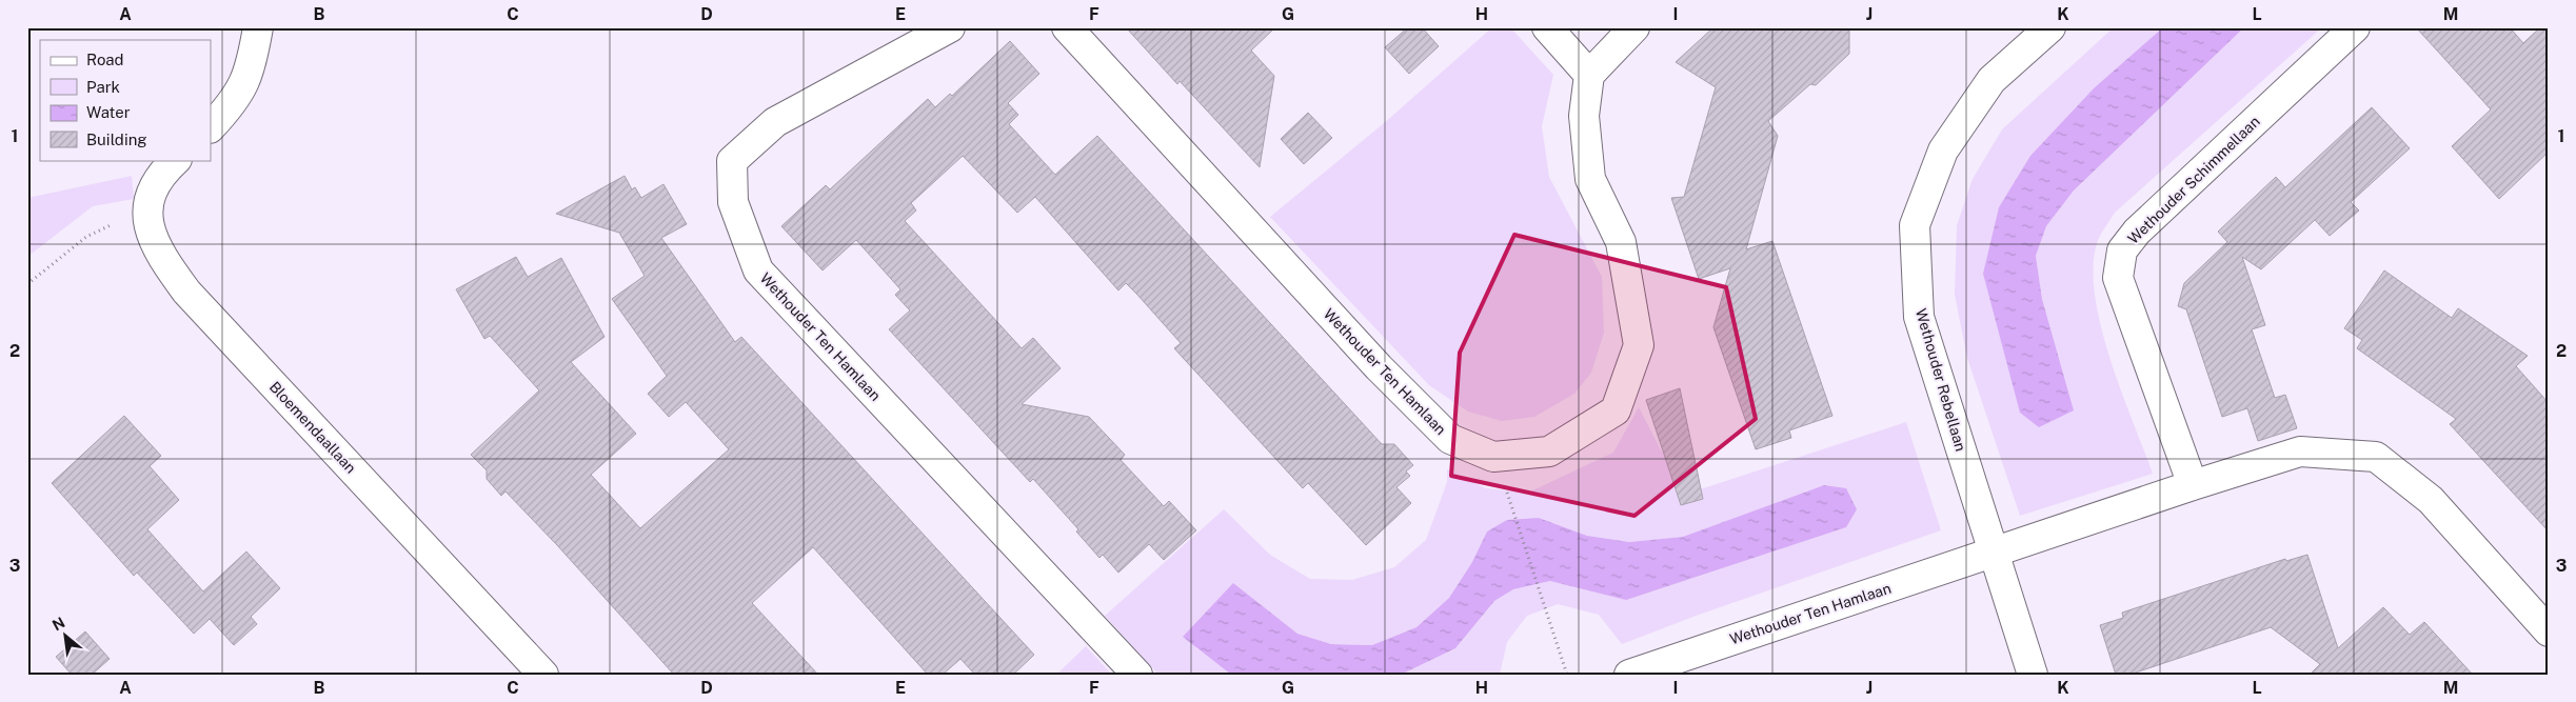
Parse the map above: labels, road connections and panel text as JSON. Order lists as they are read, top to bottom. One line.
{"streets":{"street":["Wethouder Schimmellaan","Wethouder Ten Hamlaan","Wethouder Rebellaan","Bloemendaallaan"]},"crossings":[["Wethouder Ten Hamlaan","Wethouder Rebellaan"]],"legend":["Road","Park","Water","Building"],"north":"top left","grid":{"columns":["A","B","C","D","E","F","G","H","I","J","K","L","M"],"rows":["1","2","3"]}}
